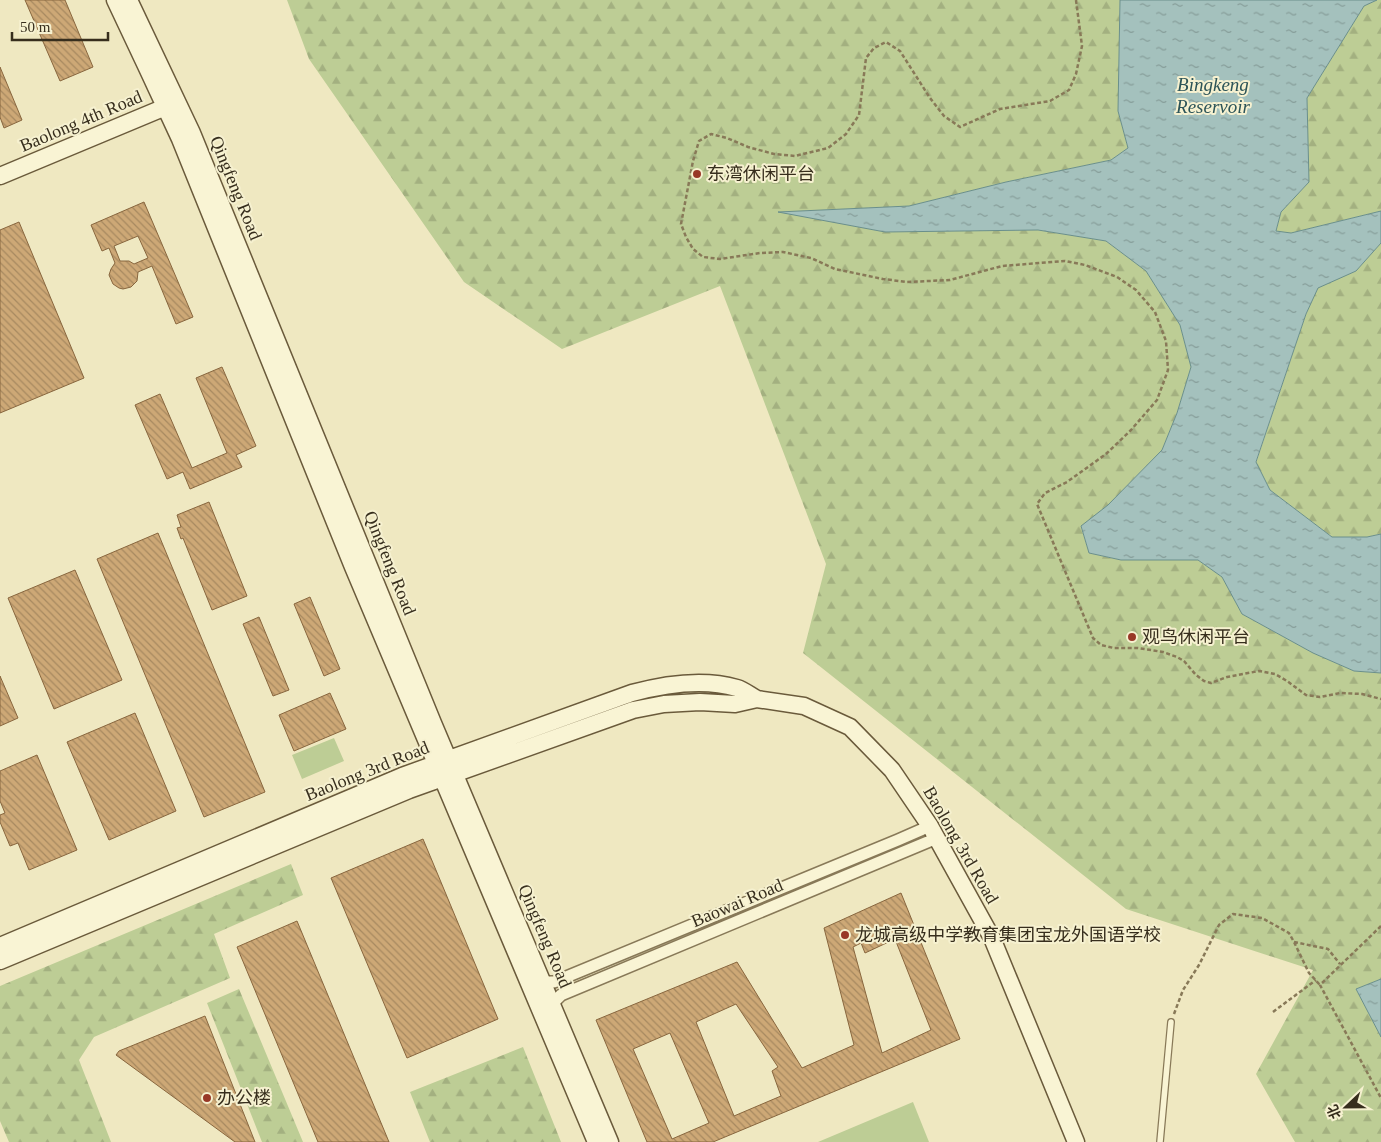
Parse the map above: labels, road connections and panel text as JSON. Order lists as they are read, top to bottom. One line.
{"streets":{"street":["Baolong 4th Road","Qingfeng Road","Baolong 3rd Road","Baowai Road"]},"crossings":[["Baolong 4th Road","Qingfeng Road"],["Qingfeng Road","Baolong 3rd Road"],["Qingfeng Road","Baowai Road"],["Baolong 3rd Road","Baowai Road"]],"water":["Bingkeng Reservoir"],"places":["东湾休闲平台","观鸟休闲平台","龙城高级中学教育集团宝龙外国语学校","办公楼"],"scale_bar":"50 m","north":"left"}
